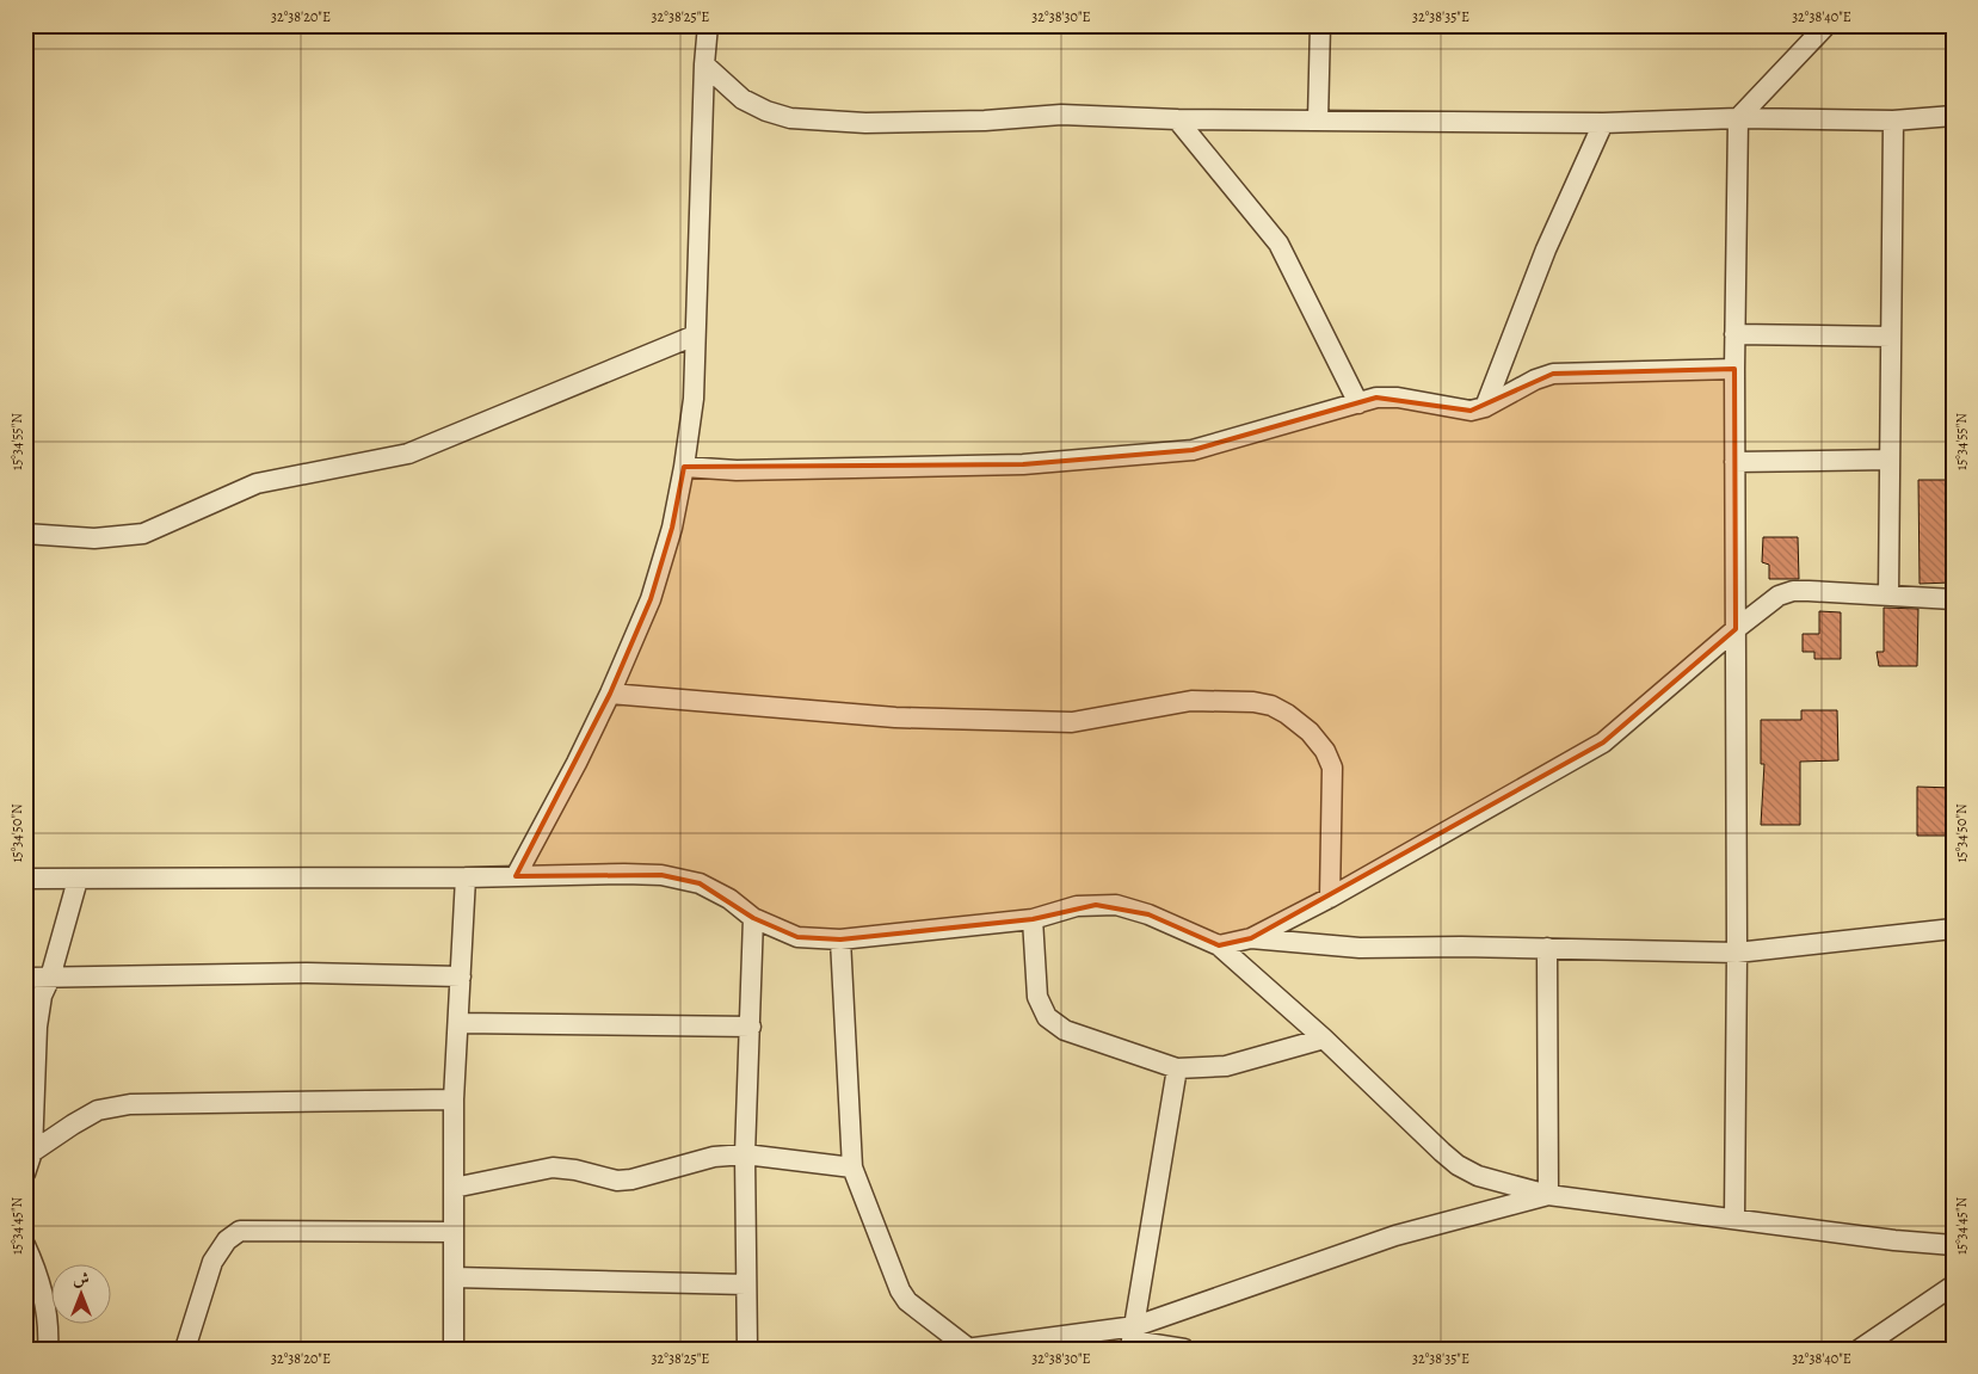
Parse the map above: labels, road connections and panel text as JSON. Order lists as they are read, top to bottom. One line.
{"north":"top","coordinates":["32°38'20\"E","32°38'25\"E","32°38'30\"E","32°38'35\"E","32°38'40\"E","15°34'55\"N","15°34'50\"N","15°34'45\"N"]}
